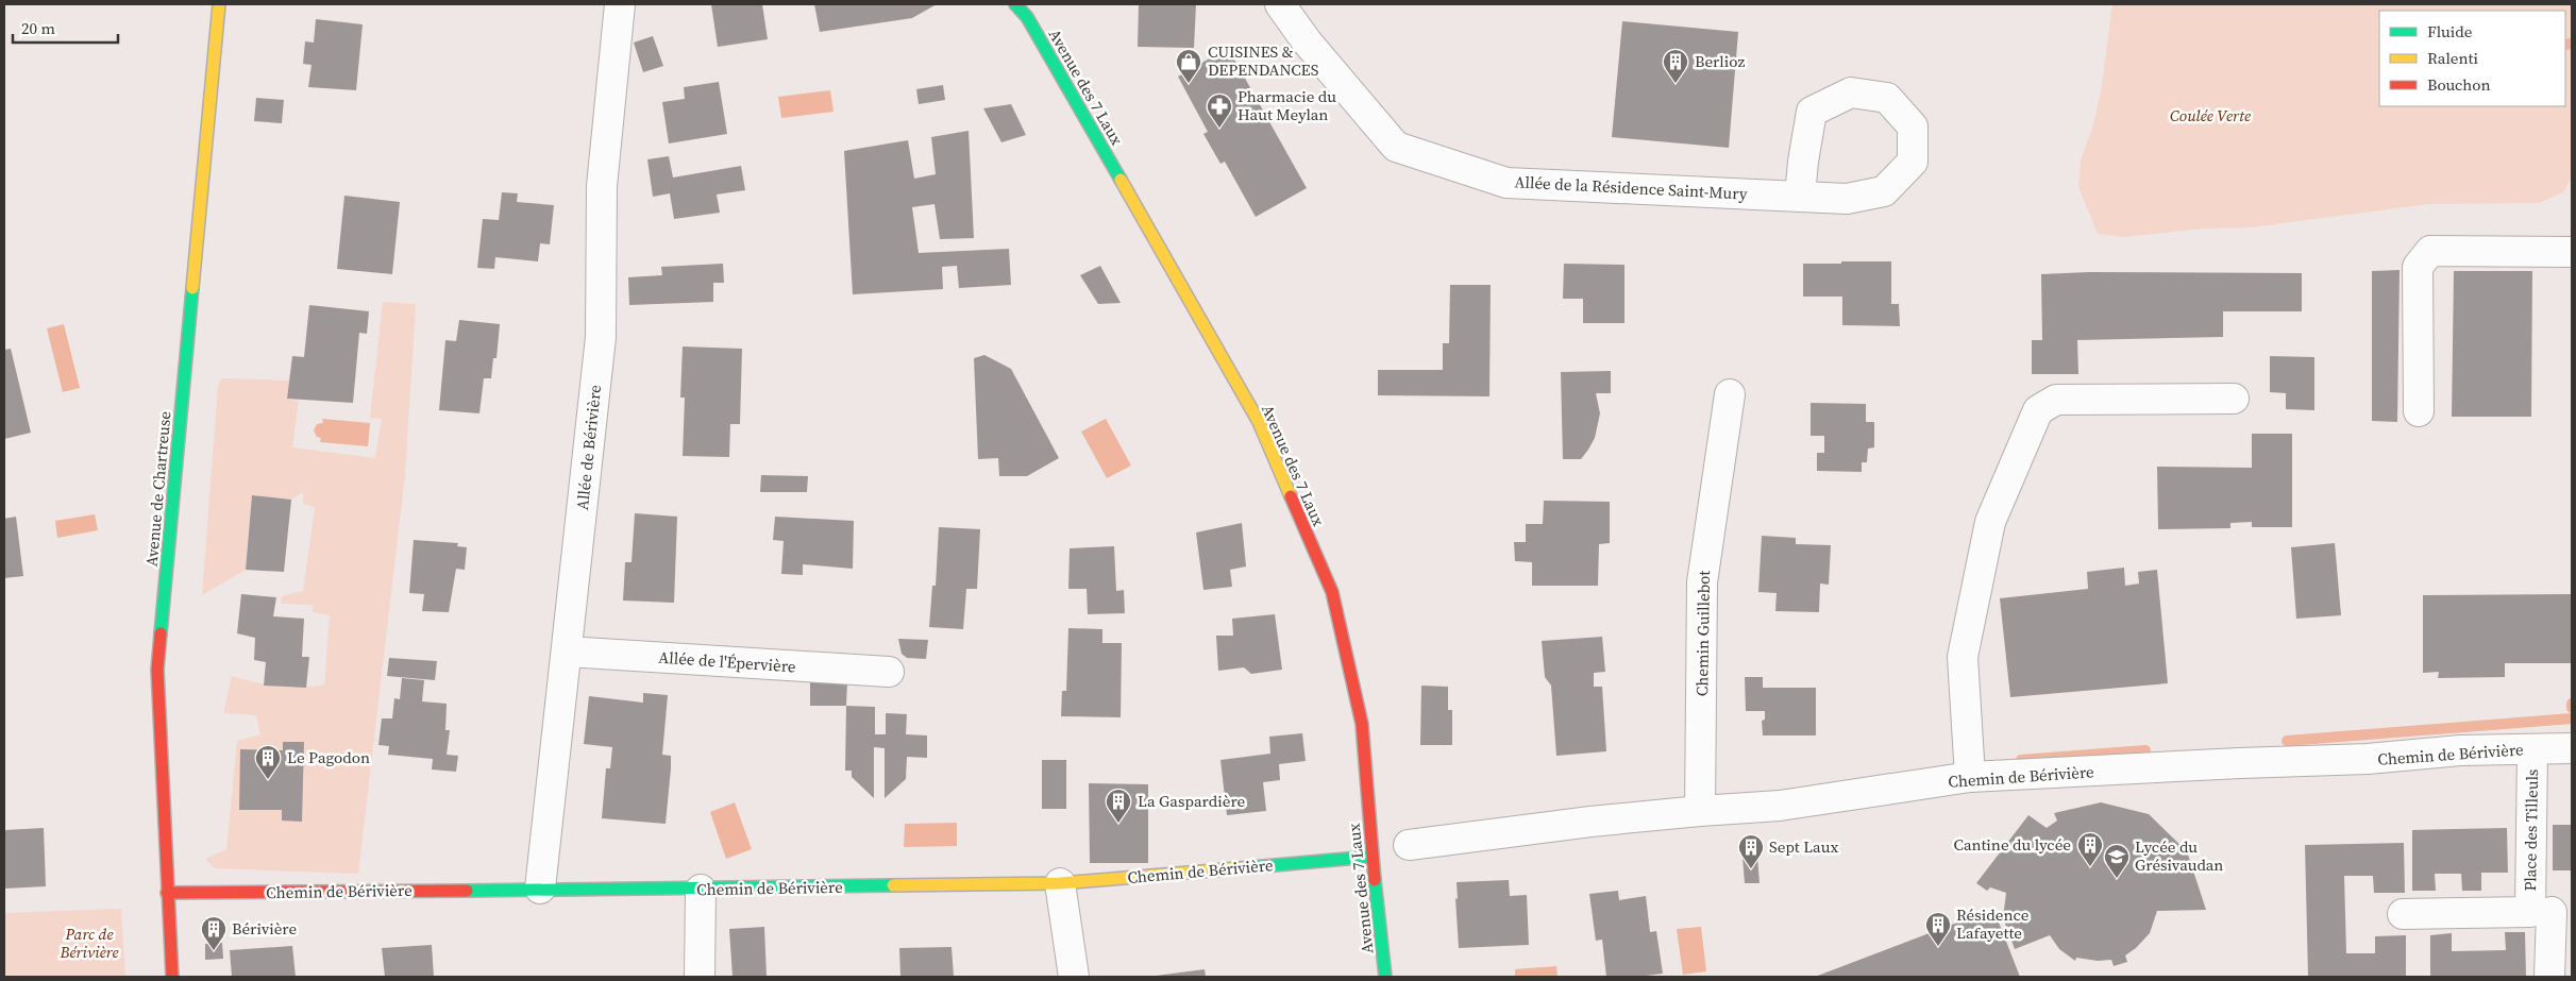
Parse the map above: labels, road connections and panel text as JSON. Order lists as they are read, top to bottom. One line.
{"streets":{"street":["Avenue des 7 Laux","Allée de la Résidence Saint-Mury","Allée de Bérivière","Avenue de Chartreuse","Chemin Guillebot","Allée de l'Épervière","Chemin de Bérivière","Place des Tilleuls"]},"crossings":[["Avenue des 7 Laux","Chemin de Bérivière"],["Allée de Bérivière","Allée de l'Épervière"],["Allée de Bérivière","Chemin de Bérivière"],["Avenue de Chartreuse","Chemin de Bérivière"],["Chemin Guillebot","Chemin de Bérivière"],["Chemin de Bérivière","Place des Tilleuls"]],"parks":["Coulée Verte","Parc de Bérivière"],"places":{"shop":["CUISINES & DEPENDANCES"],"building":["Berlioz","Le Pagodon","La Gaspardière","Cantine du lycée","Sept Laux","Résidence Lafayette","Bérivière"],"pharmacy":["Pharmacie du Haut Meylan"],"school or university":["Lycée du Grésivaudan"]},"legend":["Fluide","Ralenti","Bouchon"],"scale_bar":"20 m"}
